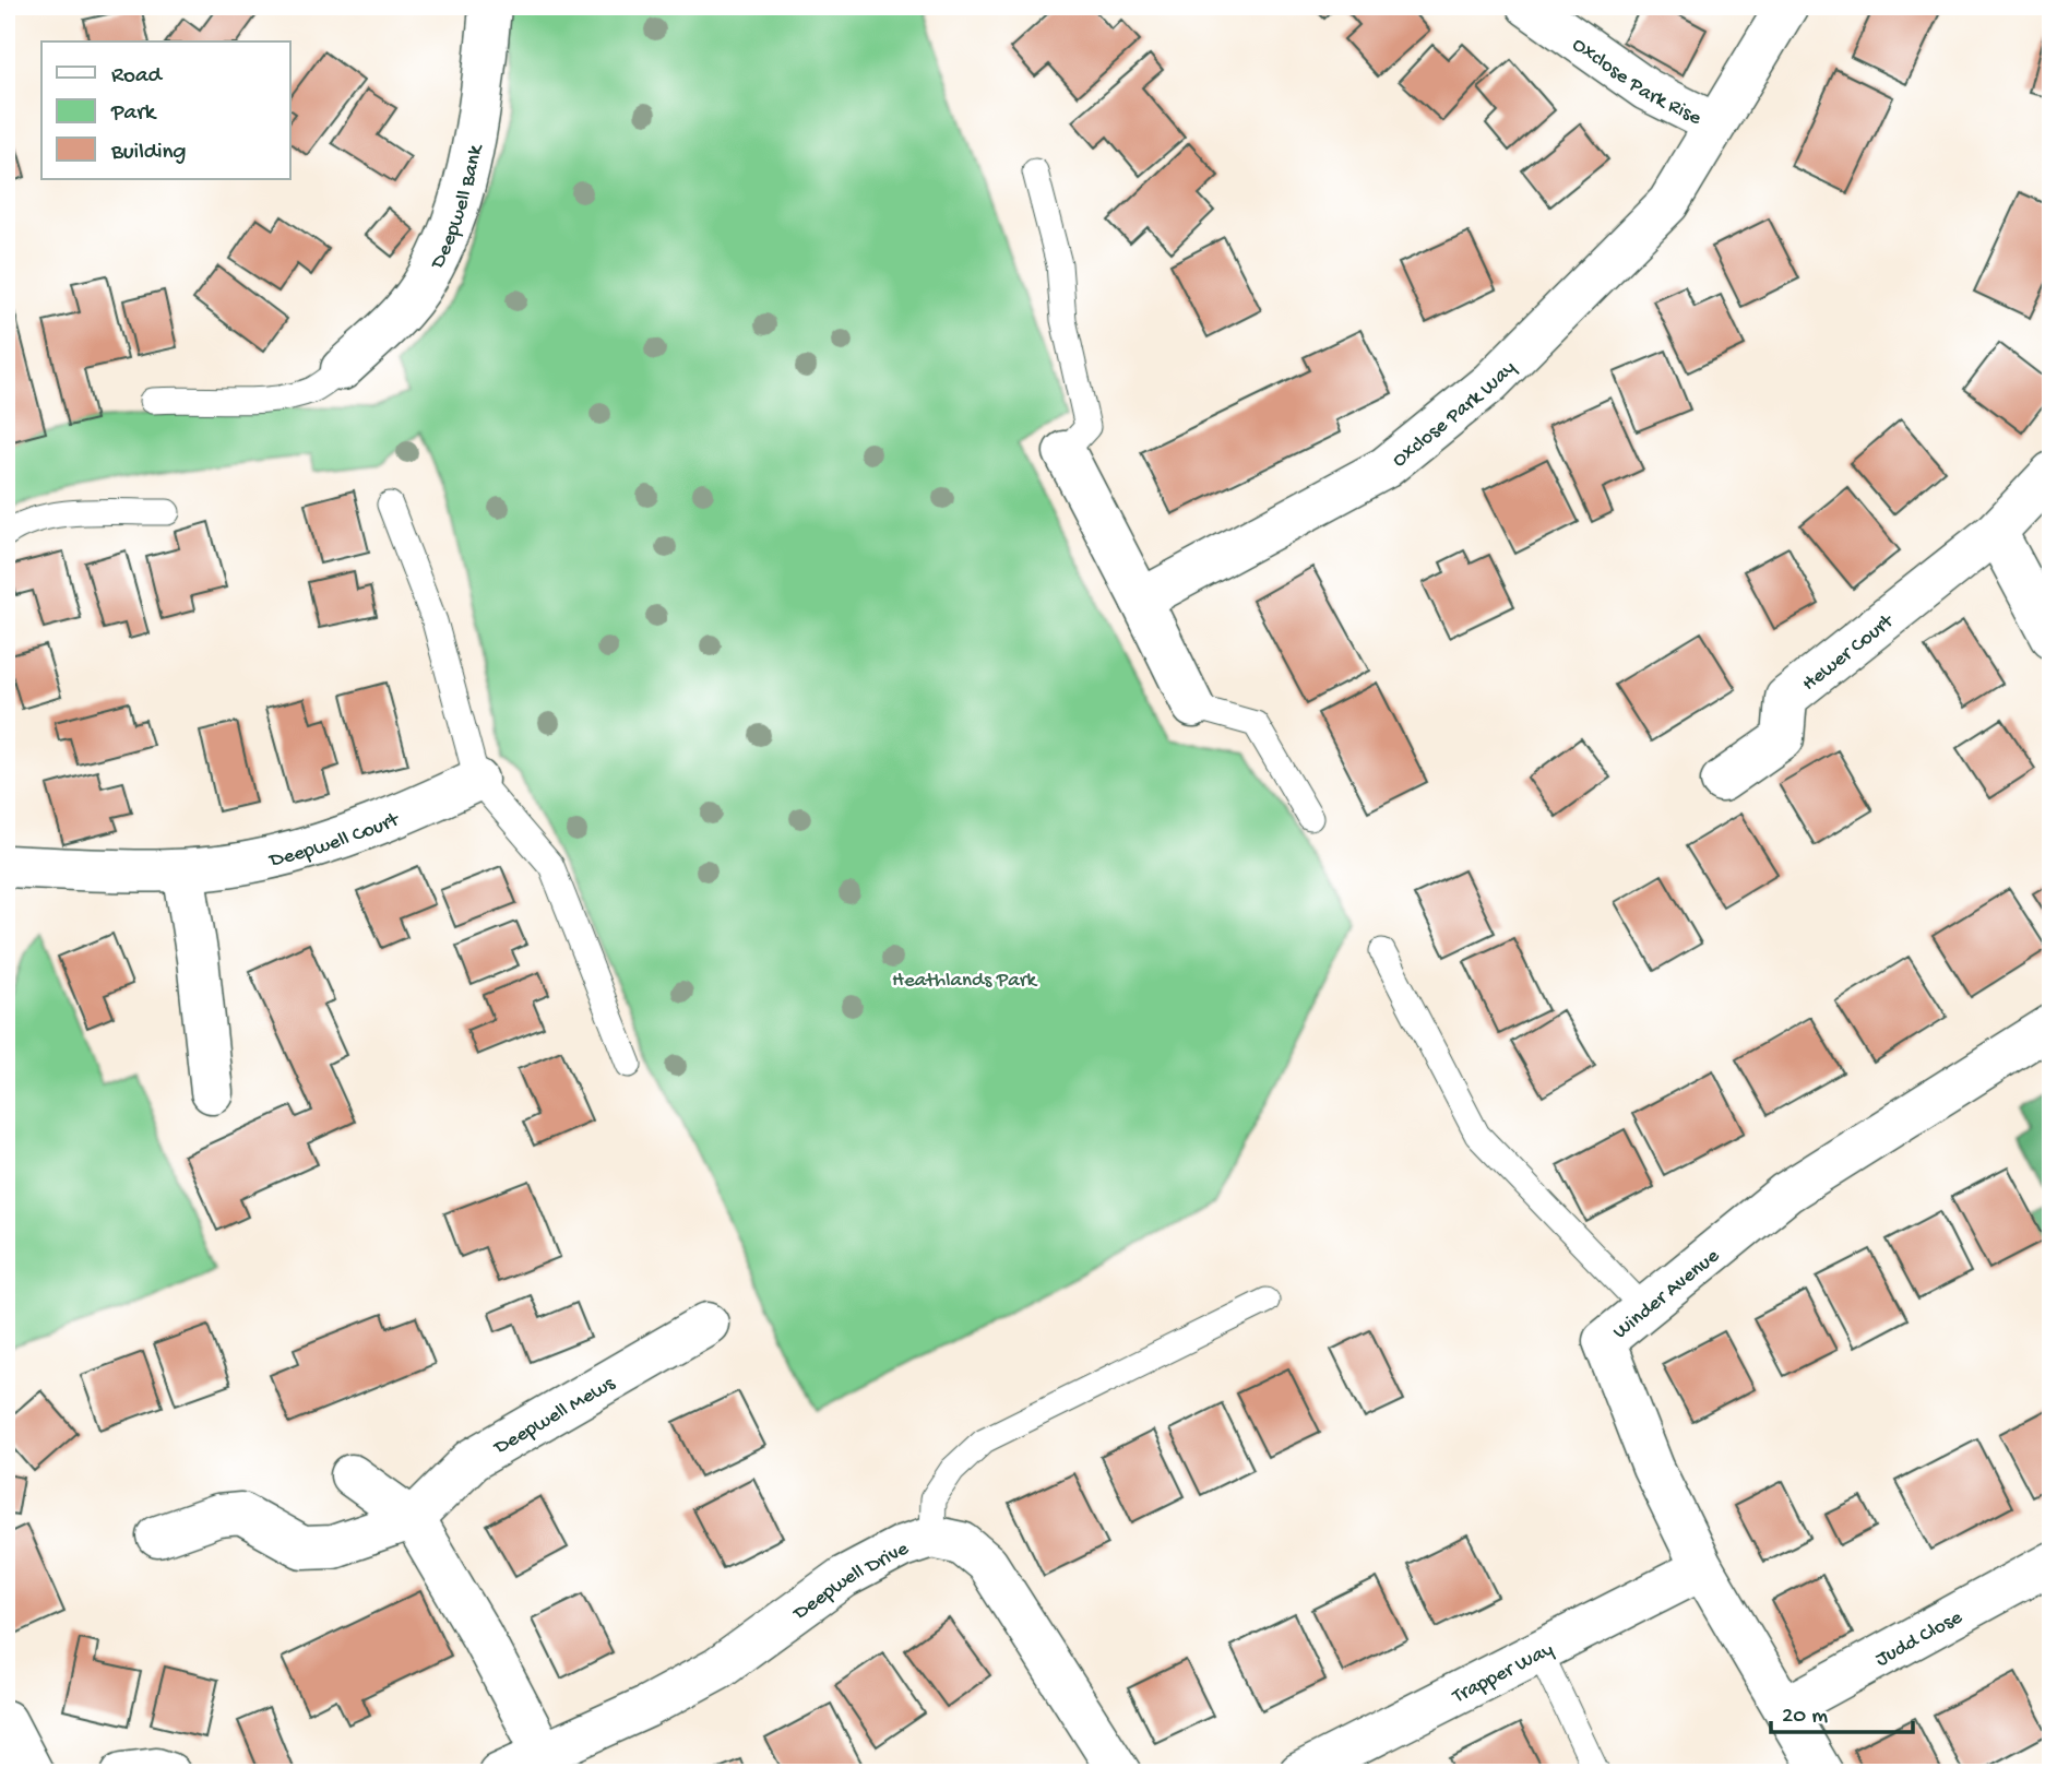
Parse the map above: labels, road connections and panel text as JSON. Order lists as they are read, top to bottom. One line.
{"streets":{"street":["Oxclose Park Rise","Deepwell Bank","Oxclose Park Way","Hewer Court","Deepwell Court","Winder Avenue","Deepwell Mews","Deepwell Drive","Judd Close","Trapper Way"]},"crossings":[["Oxclose Park Rise","Oxclose Park Way"],["Winder Avenue","Judd Close"],["Winder Avenue","Trapper Way"]],"parks":["Heathlands Park"],"legend":["Road","Park","Building"],"scale_bar":"20 m"}
